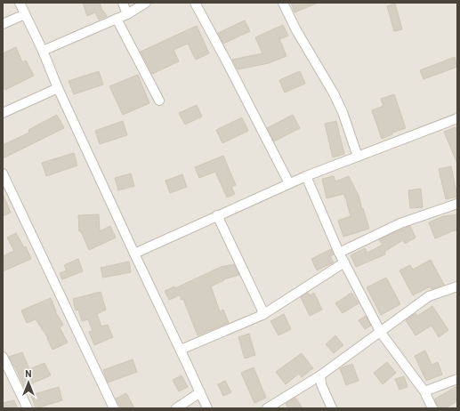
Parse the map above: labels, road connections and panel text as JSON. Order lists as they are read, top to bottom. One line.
{"north":"top"}
